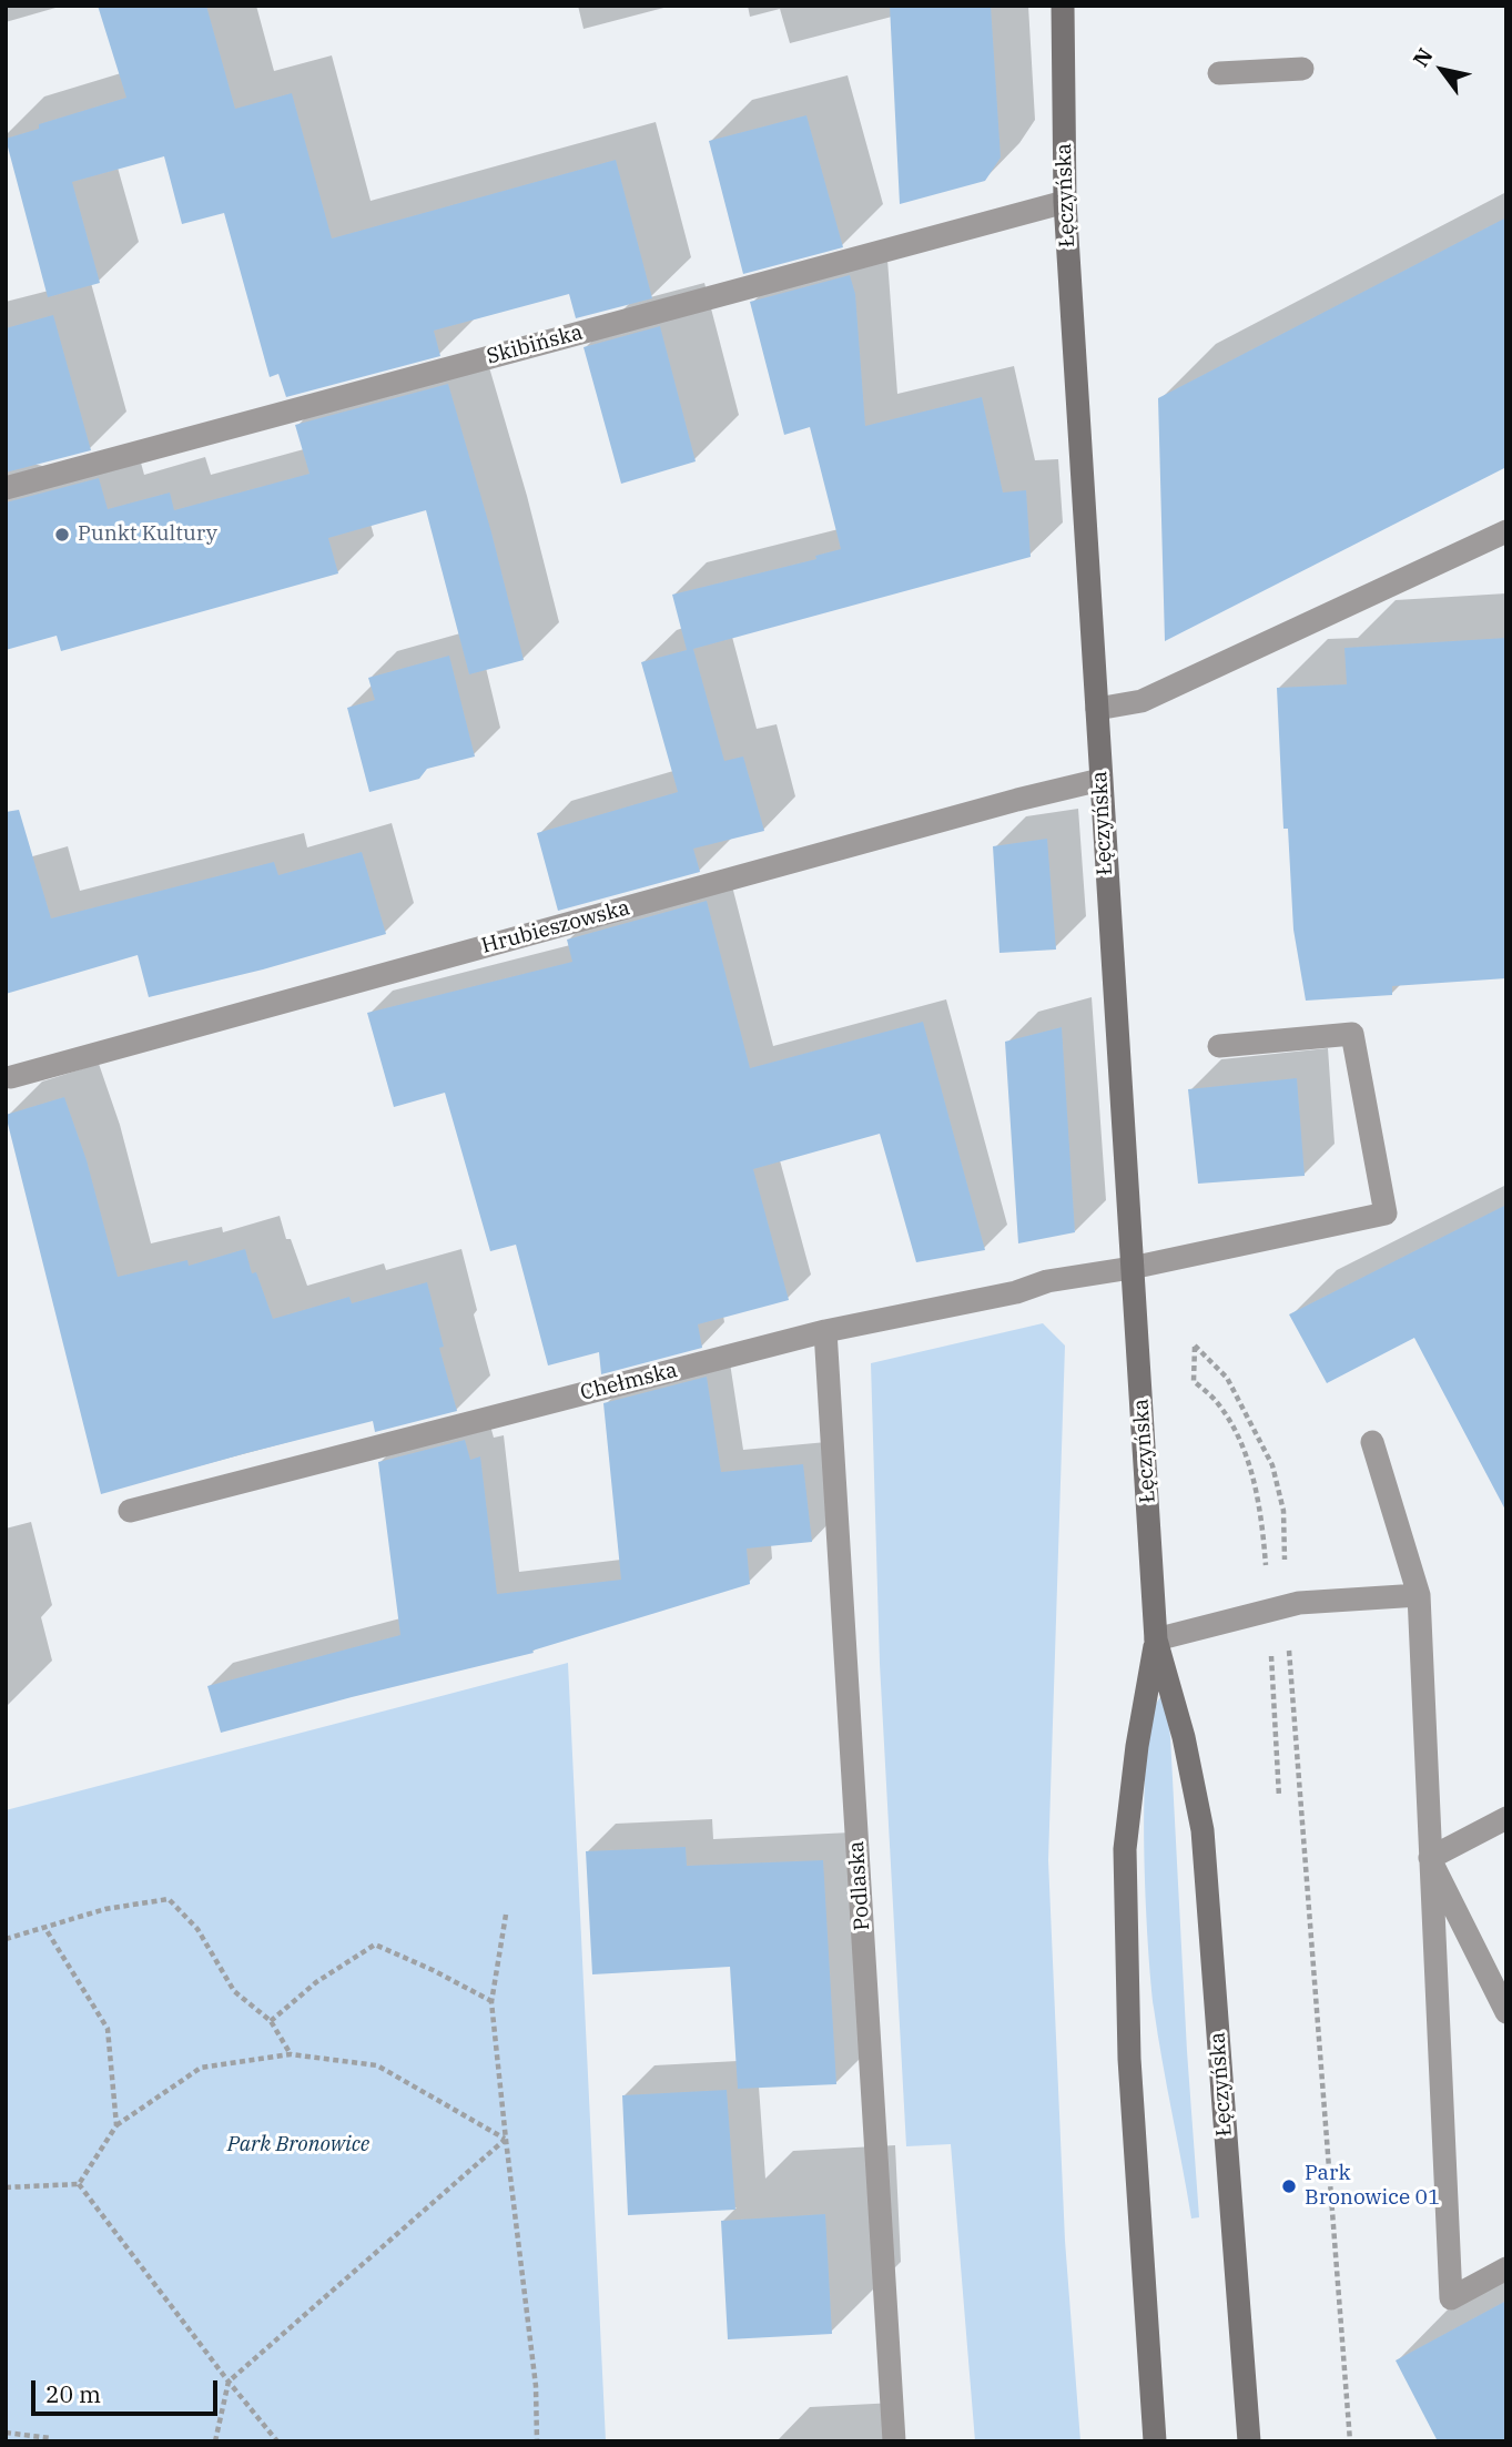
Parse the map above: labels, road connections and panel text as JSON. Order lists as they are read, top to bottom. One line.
{"streets":{"street":["Łęczyńska","Skibińska","Hrubieszowska","Chełmska","Podlaska"]},"crossings":[["Łęczyńska","Skibińska"],["Łęczyńska","Hrubieszowska"],["Łęczyńska","Chełmska"],["Chełmska","Podlaska"]],"parks":["Park Bronowice"],"places":["Punkt Kultury","Park Bronowice 01"],"scale_bar":"20 m","north":"top left"}
